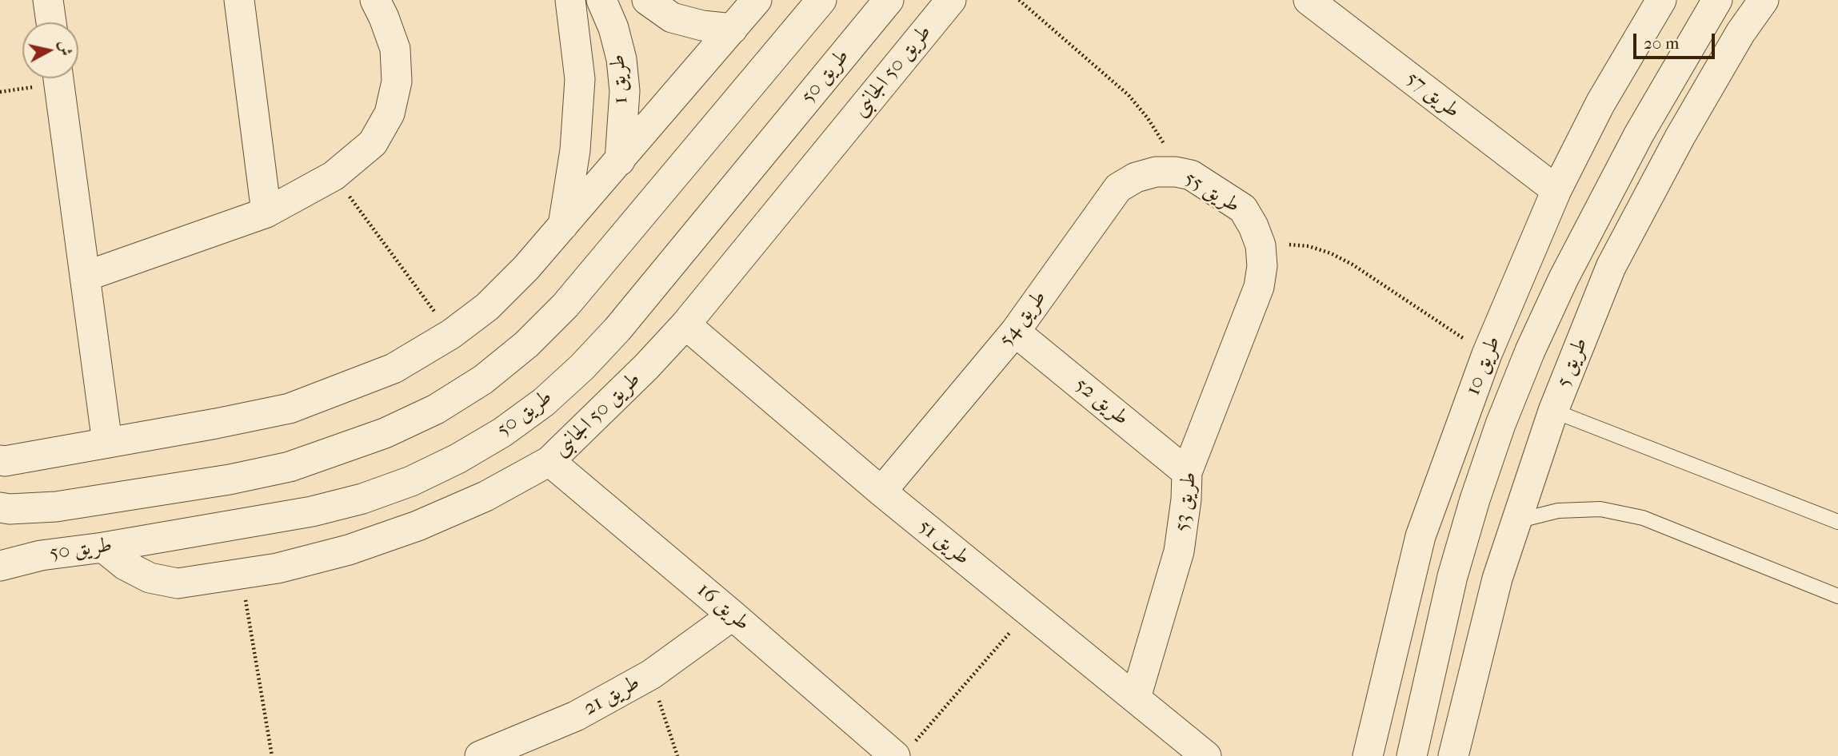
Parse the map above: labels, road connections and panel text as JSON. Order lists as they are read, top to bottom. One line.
{"streets":{"street":["طريق 50 الجانبى","طريق 50","طريق 1","طريق 57","طريق 55","طريق 54","طريق 5","طريق 10","طريق 52","طريق 53","طريق 51","طريق 16","طريق 21"]},"crossings":[["طريق 50 الجانبى","طريق 50"],["طريق 50 الجانبى","طريق 51"],["طريق 50 الجانبى","طريق 16"],["طريق 57","طريق 10"],["طريق 55","طريق 54"],["طريق 55","طريق 53"],["طريق 54","طريق 52"],["طريق 54","طريق 51"],["طريق 52","طريق 53"],["طريق 53","طريق 51"],["طريق 16","طريق 21"]],"scale_bar":"20 m","north":"right"}
